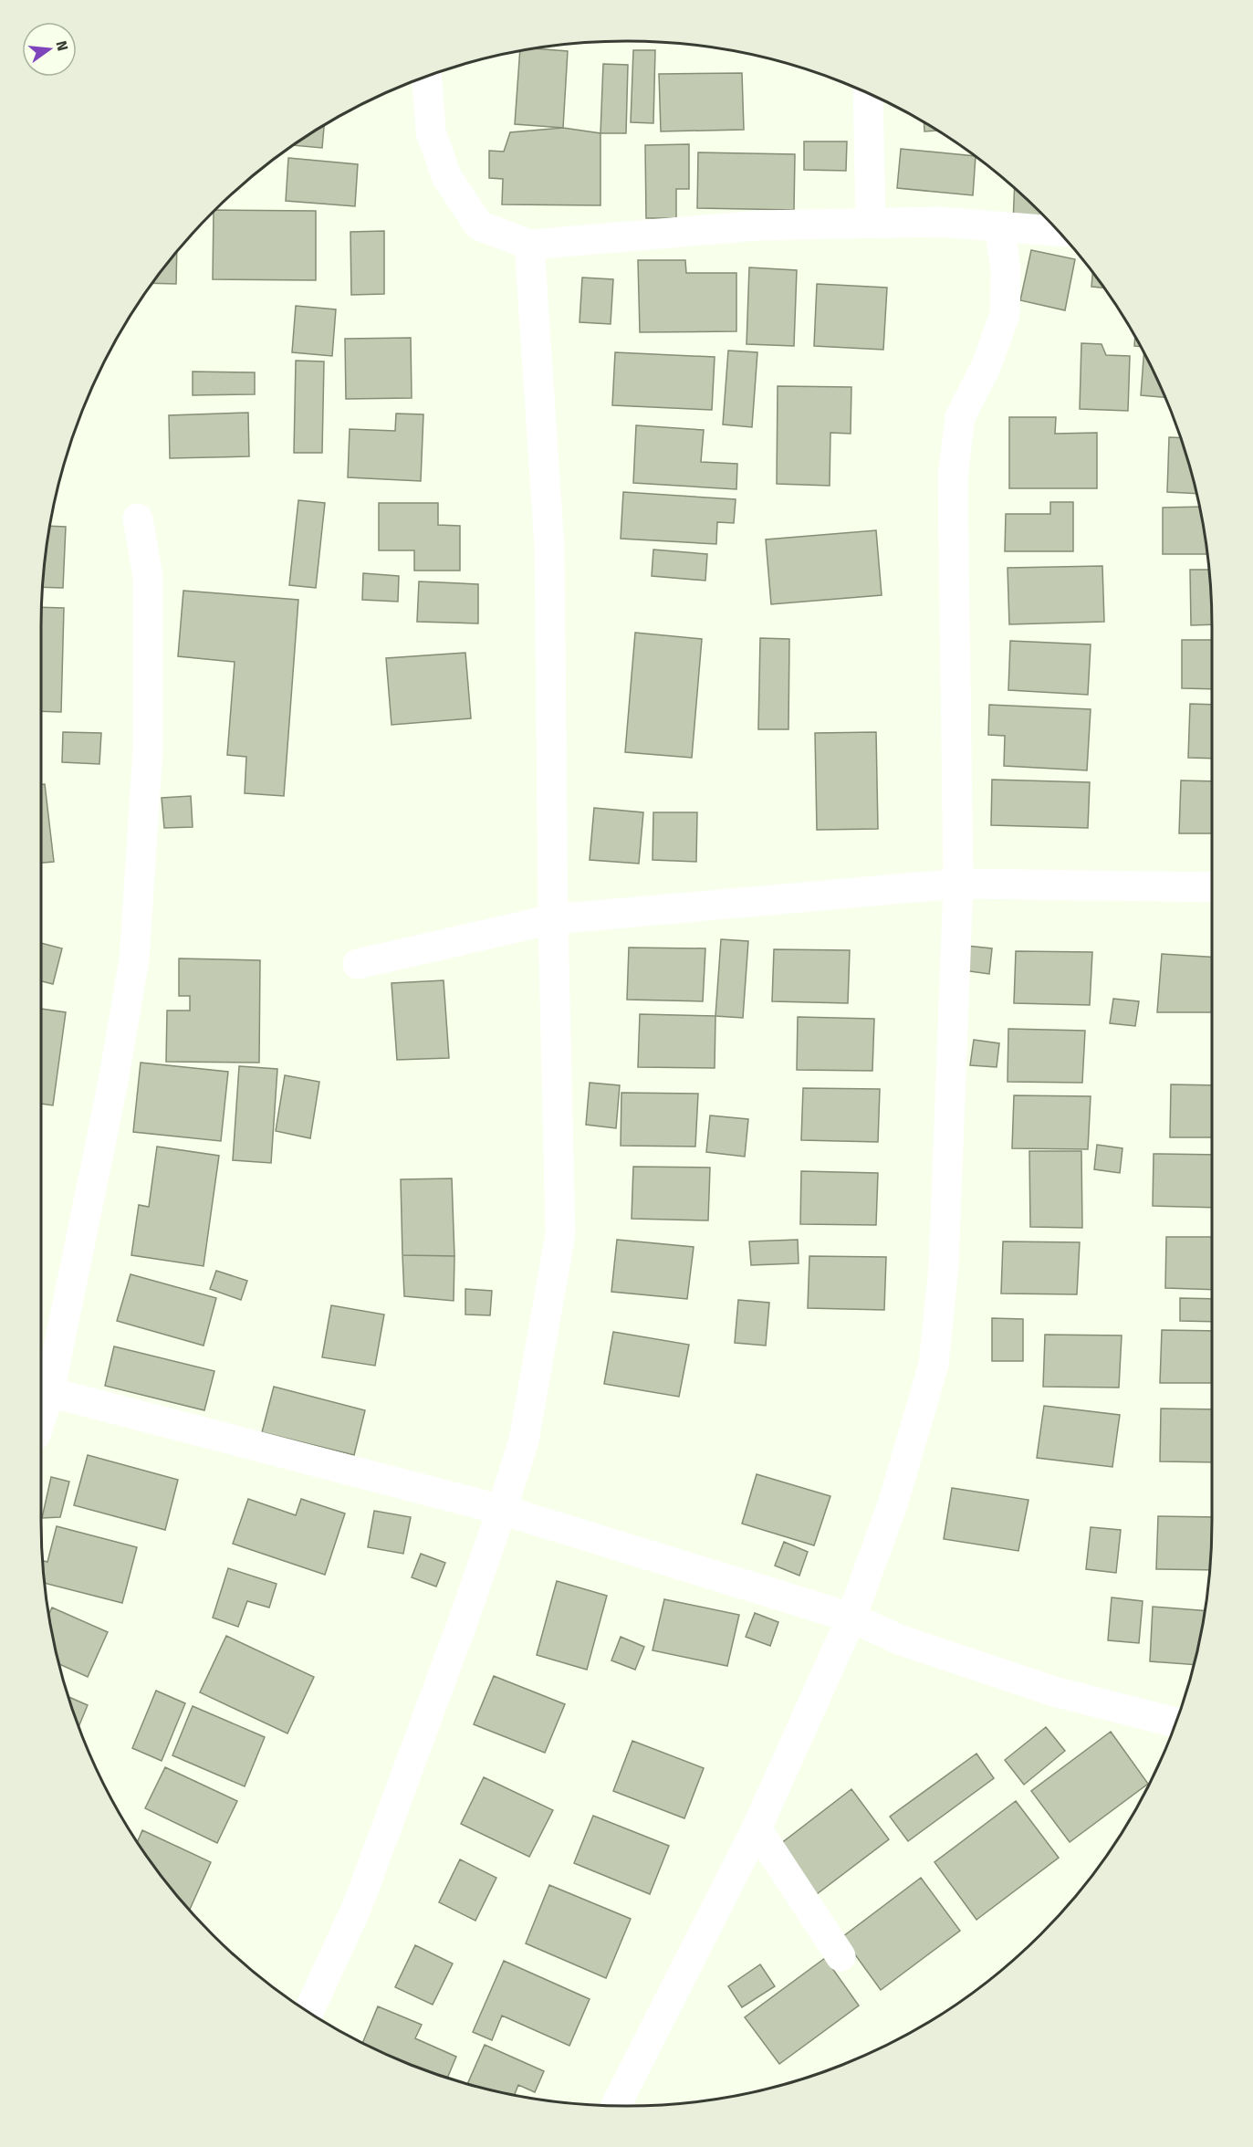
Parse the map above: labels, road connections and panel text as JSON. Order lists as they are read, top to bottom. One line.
{"north":"right"}
